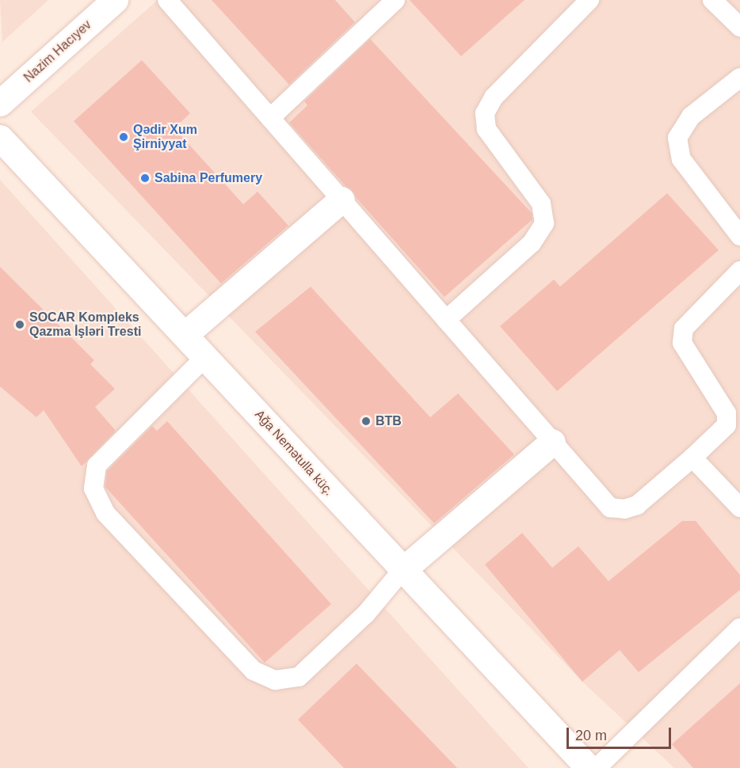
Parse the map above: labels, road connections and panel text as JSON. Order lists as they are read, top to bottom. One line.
{"streets":{"street":["Nazim Hacıyev","Ağa Nemətulla küç."]},"places":["Qədir Xum Şirniyyat","Sabina Perfumery","SOCAR Kompleks Qazma İşləri Tresti","BTB"],"scale_bar":"20 m"}
